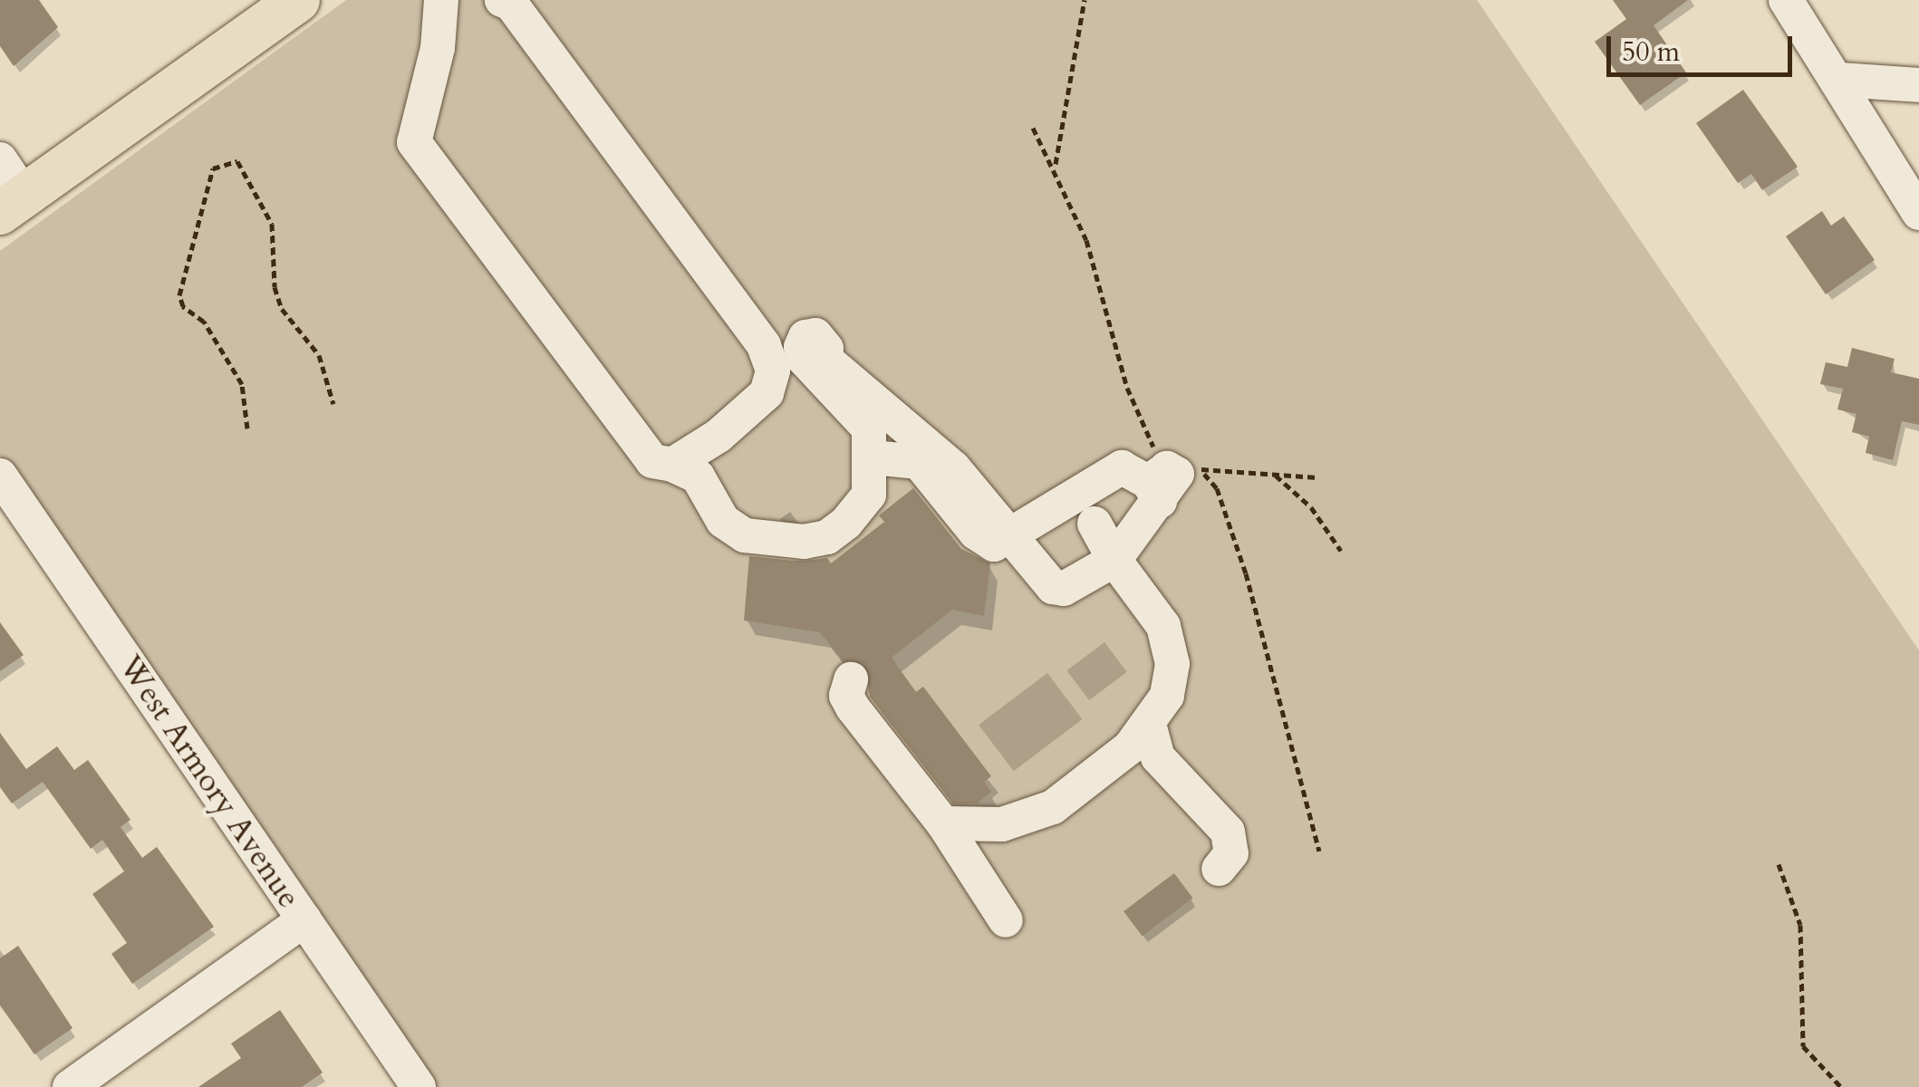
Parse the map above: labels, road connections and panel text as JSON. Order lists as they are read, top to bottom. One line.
{"streets":{"street":["West Armory Avenue"]},"scale_bar":"50 m"}
